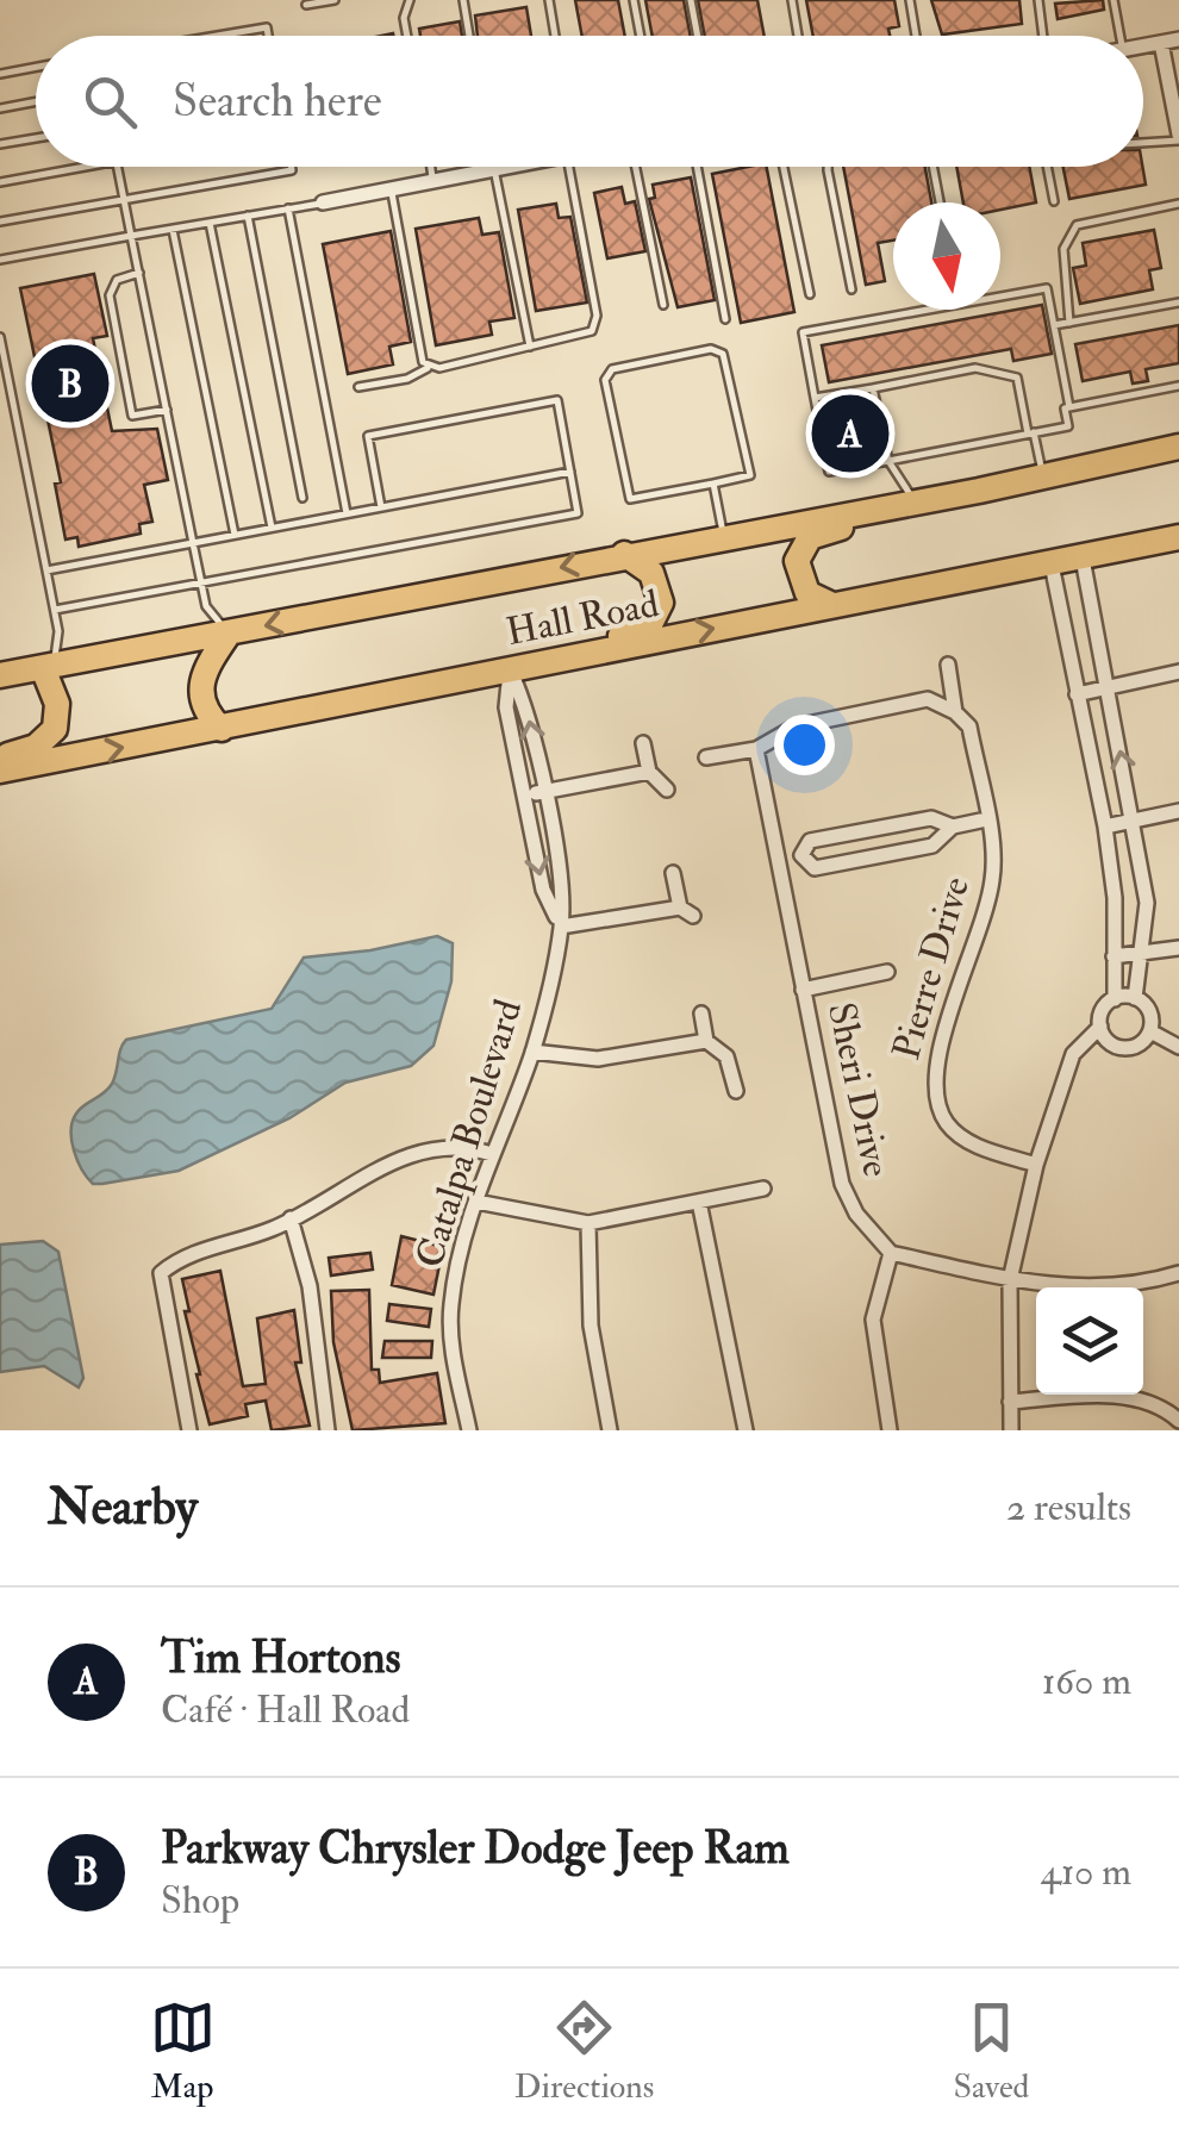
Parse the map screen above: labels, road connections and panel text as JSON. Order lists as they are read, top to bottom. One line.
{"streets":{"highway":["Hall Road"],"street":["Pierre Drive","Sheri Drive","Catalpa Boulevard"]},"crossings":[["Hall Road","Catalpa Boulevard"]],"north":"bottom","page":{"search":"Search here","pins":["B","A"],"heading":["Nearby","2 results"],"list":[{"mark":"A","name":"Tim Hortons","note":"Café · Hall Road","value":"160 m"},{"mark":"B","name":"Parkway Chrysler Dodge Jeep Ram","note":"Shop","value":"410 m"}],"nav":["Map","Directions","Saved"]}}
